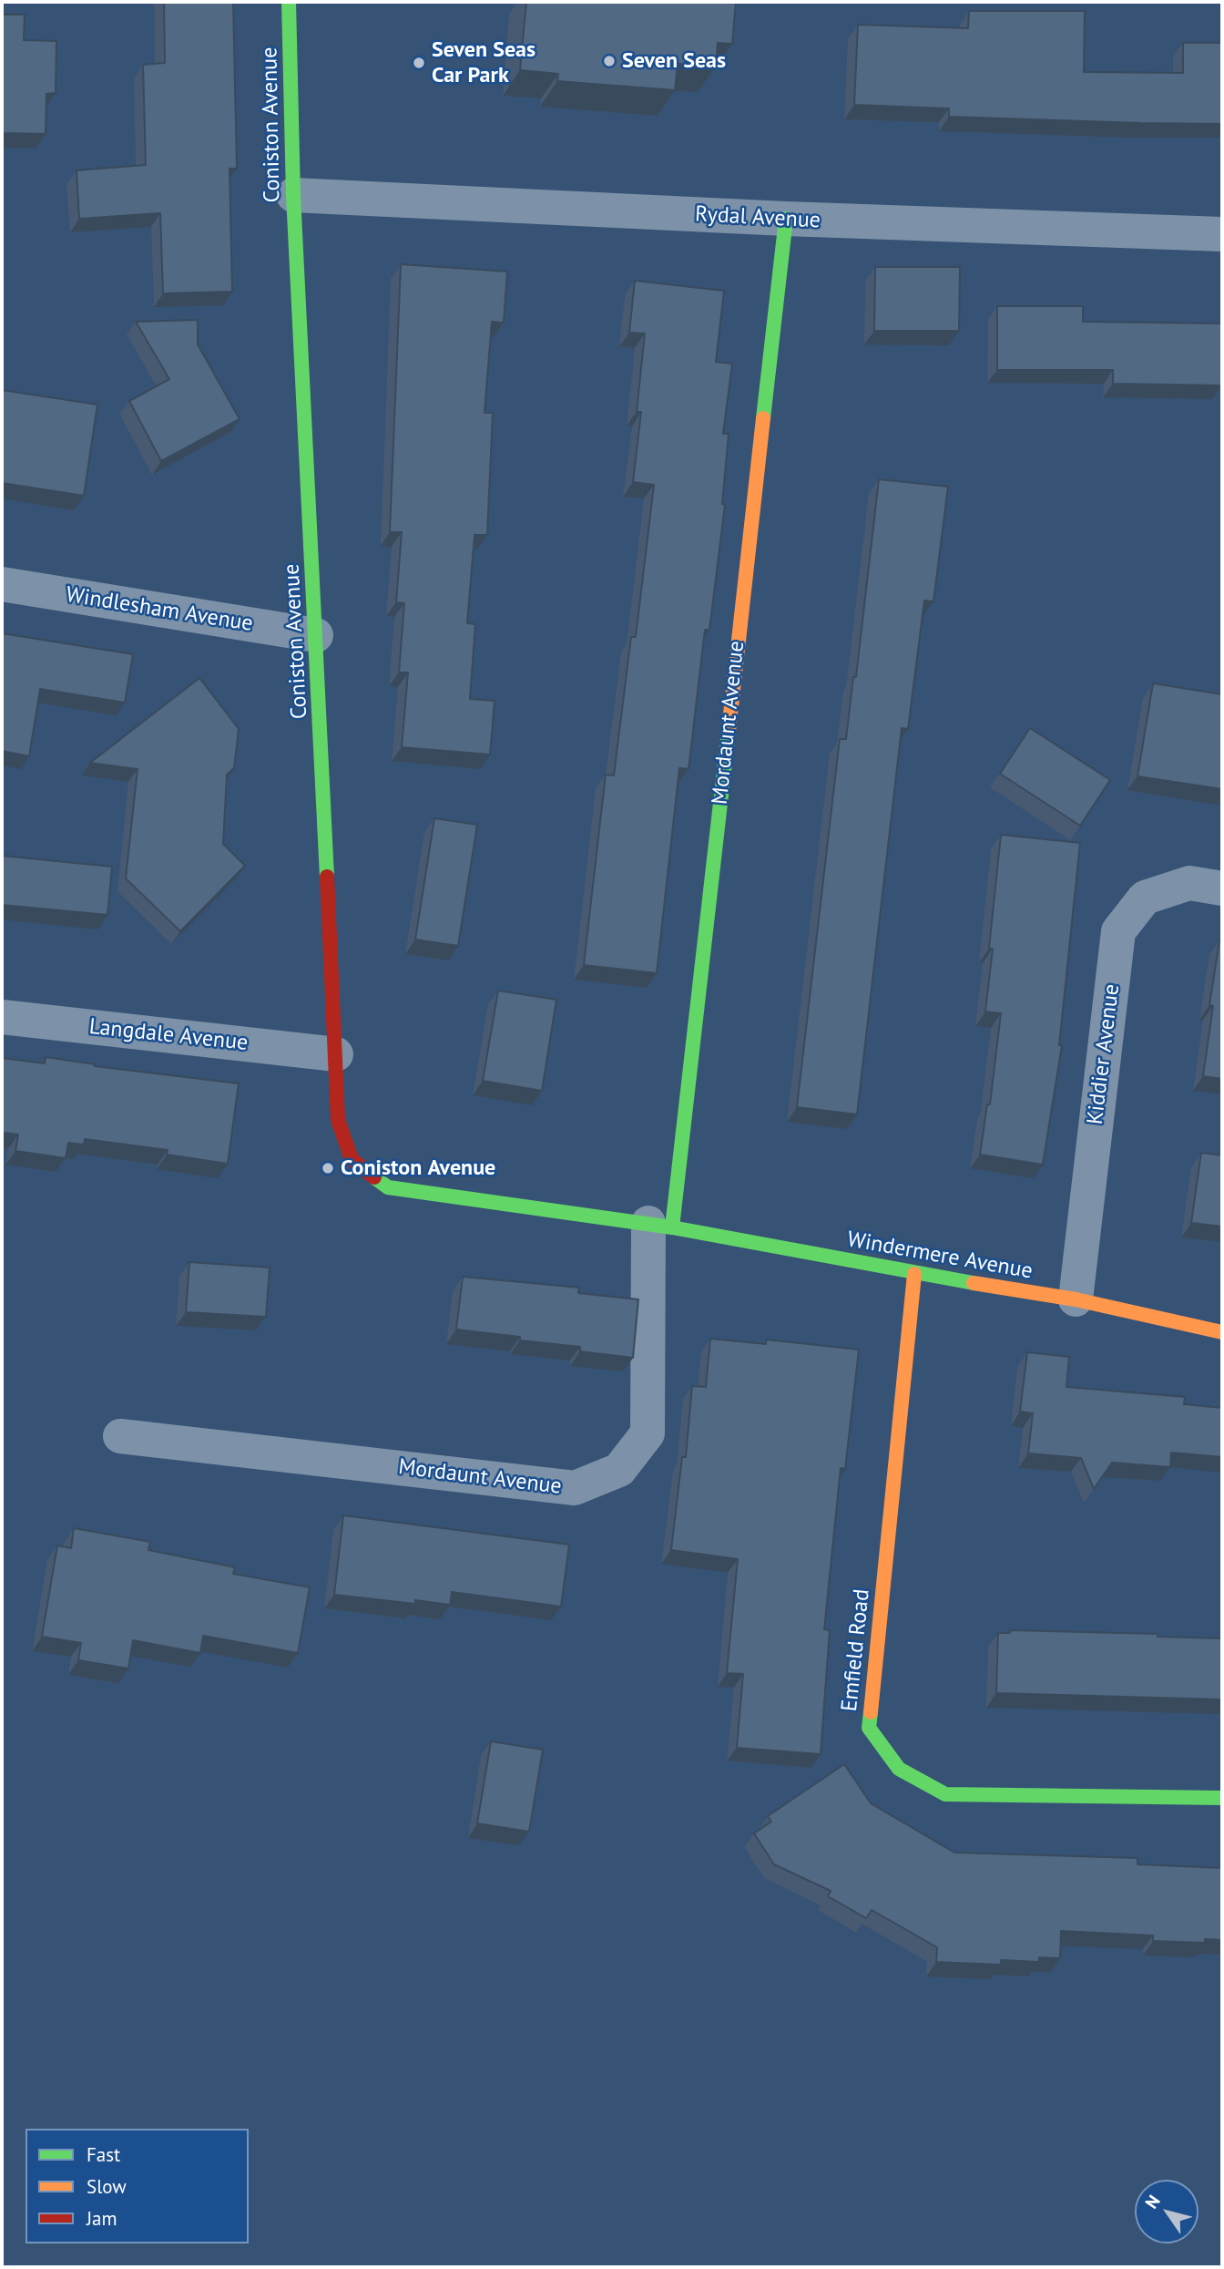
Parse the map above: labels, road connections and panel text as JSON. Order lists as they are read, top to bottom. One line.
{"streets":{"street":["Coniston Avenue","Rydal Avenue","Windlesham Avenue","Mordaunt Avenue","Langdale Avenue","Kiddier Avenue","Windermere Avenue","Emfield Road"]},"crossings":[["Coniston Avenue","Rydal Avenue"],["Coniston Avenue","Windlesham Avenue"],["Coniston Avenue","Mordaunt Avenue"],["Coniston Avenue","Langdale Avenue"],["Coniston Avenue","Windermere Avenue"],["Rydal Avenue","Mordaunt Avenue"],["Mordaunt Avenue","Windermere Avenue"],["Kiddier Avenue","Windermere Avenue"],["Windermere Avenue","Emfield Road"]],"places":["Seven Seas","Seven Seas Car Park","Coniston Avenue"],"legend":["Fast","Slow","Jam"],"north":"top left"}
